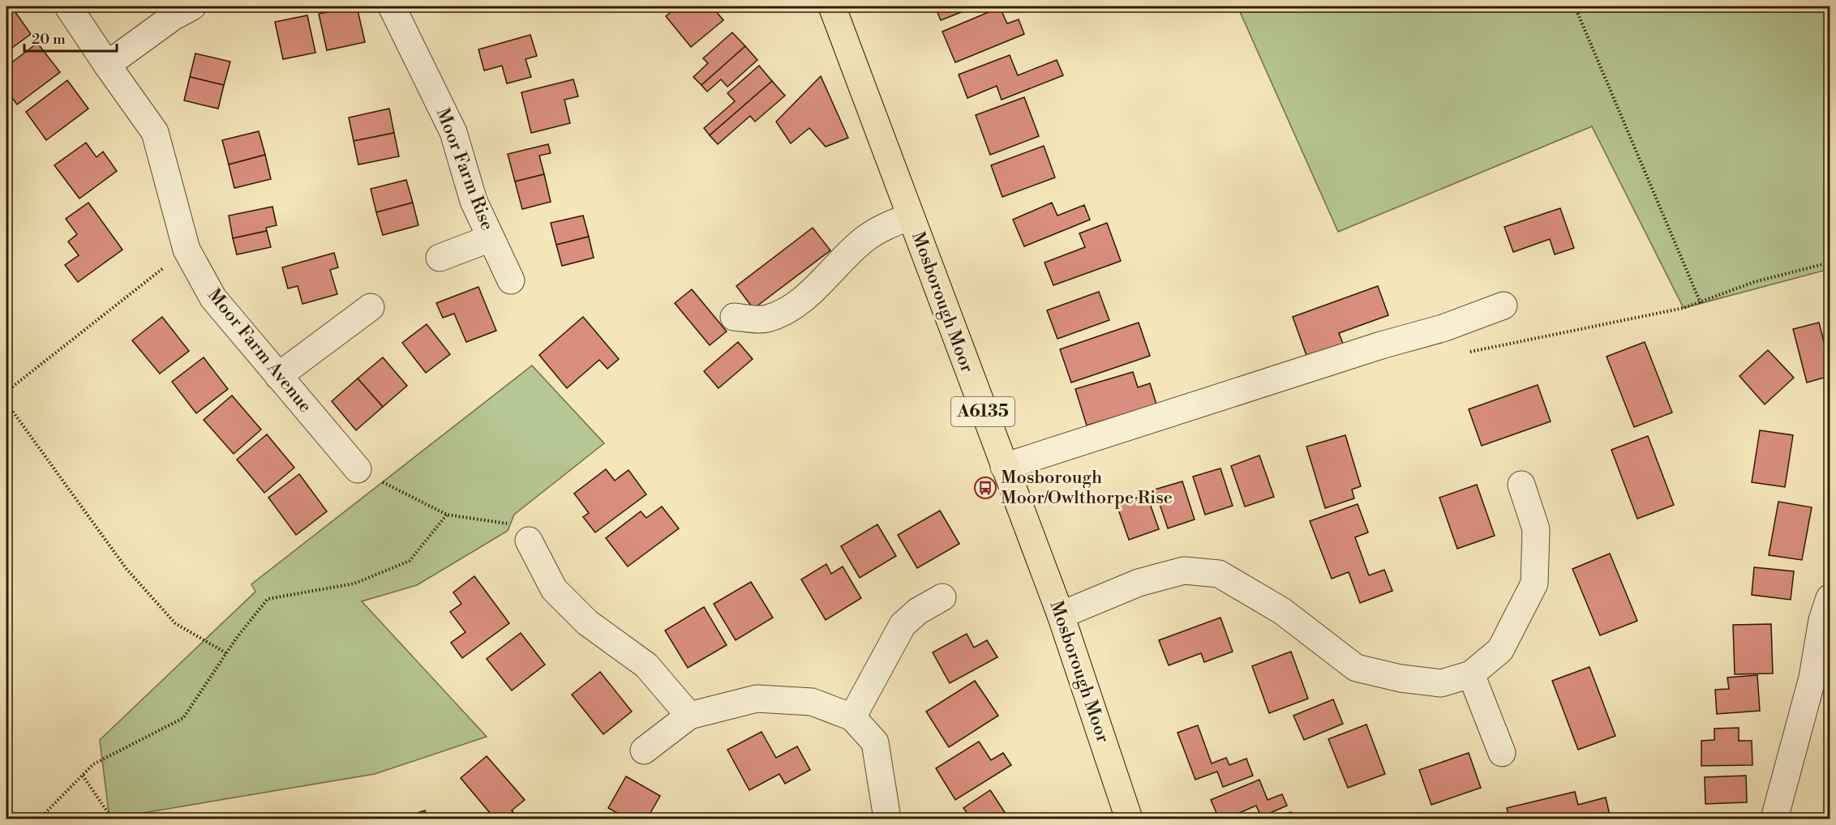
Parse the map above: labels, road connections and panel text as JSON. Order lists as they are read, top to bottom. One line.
{"streets":{"main road":["Mosborough Moor","A6135"],"street":["Moor Farm Rise","Moor Farm Avenue"]},"places":{"bus stop":["Mosborough Moor/Owlthorpe Rise"]},"scale_bar":"20 m"}
